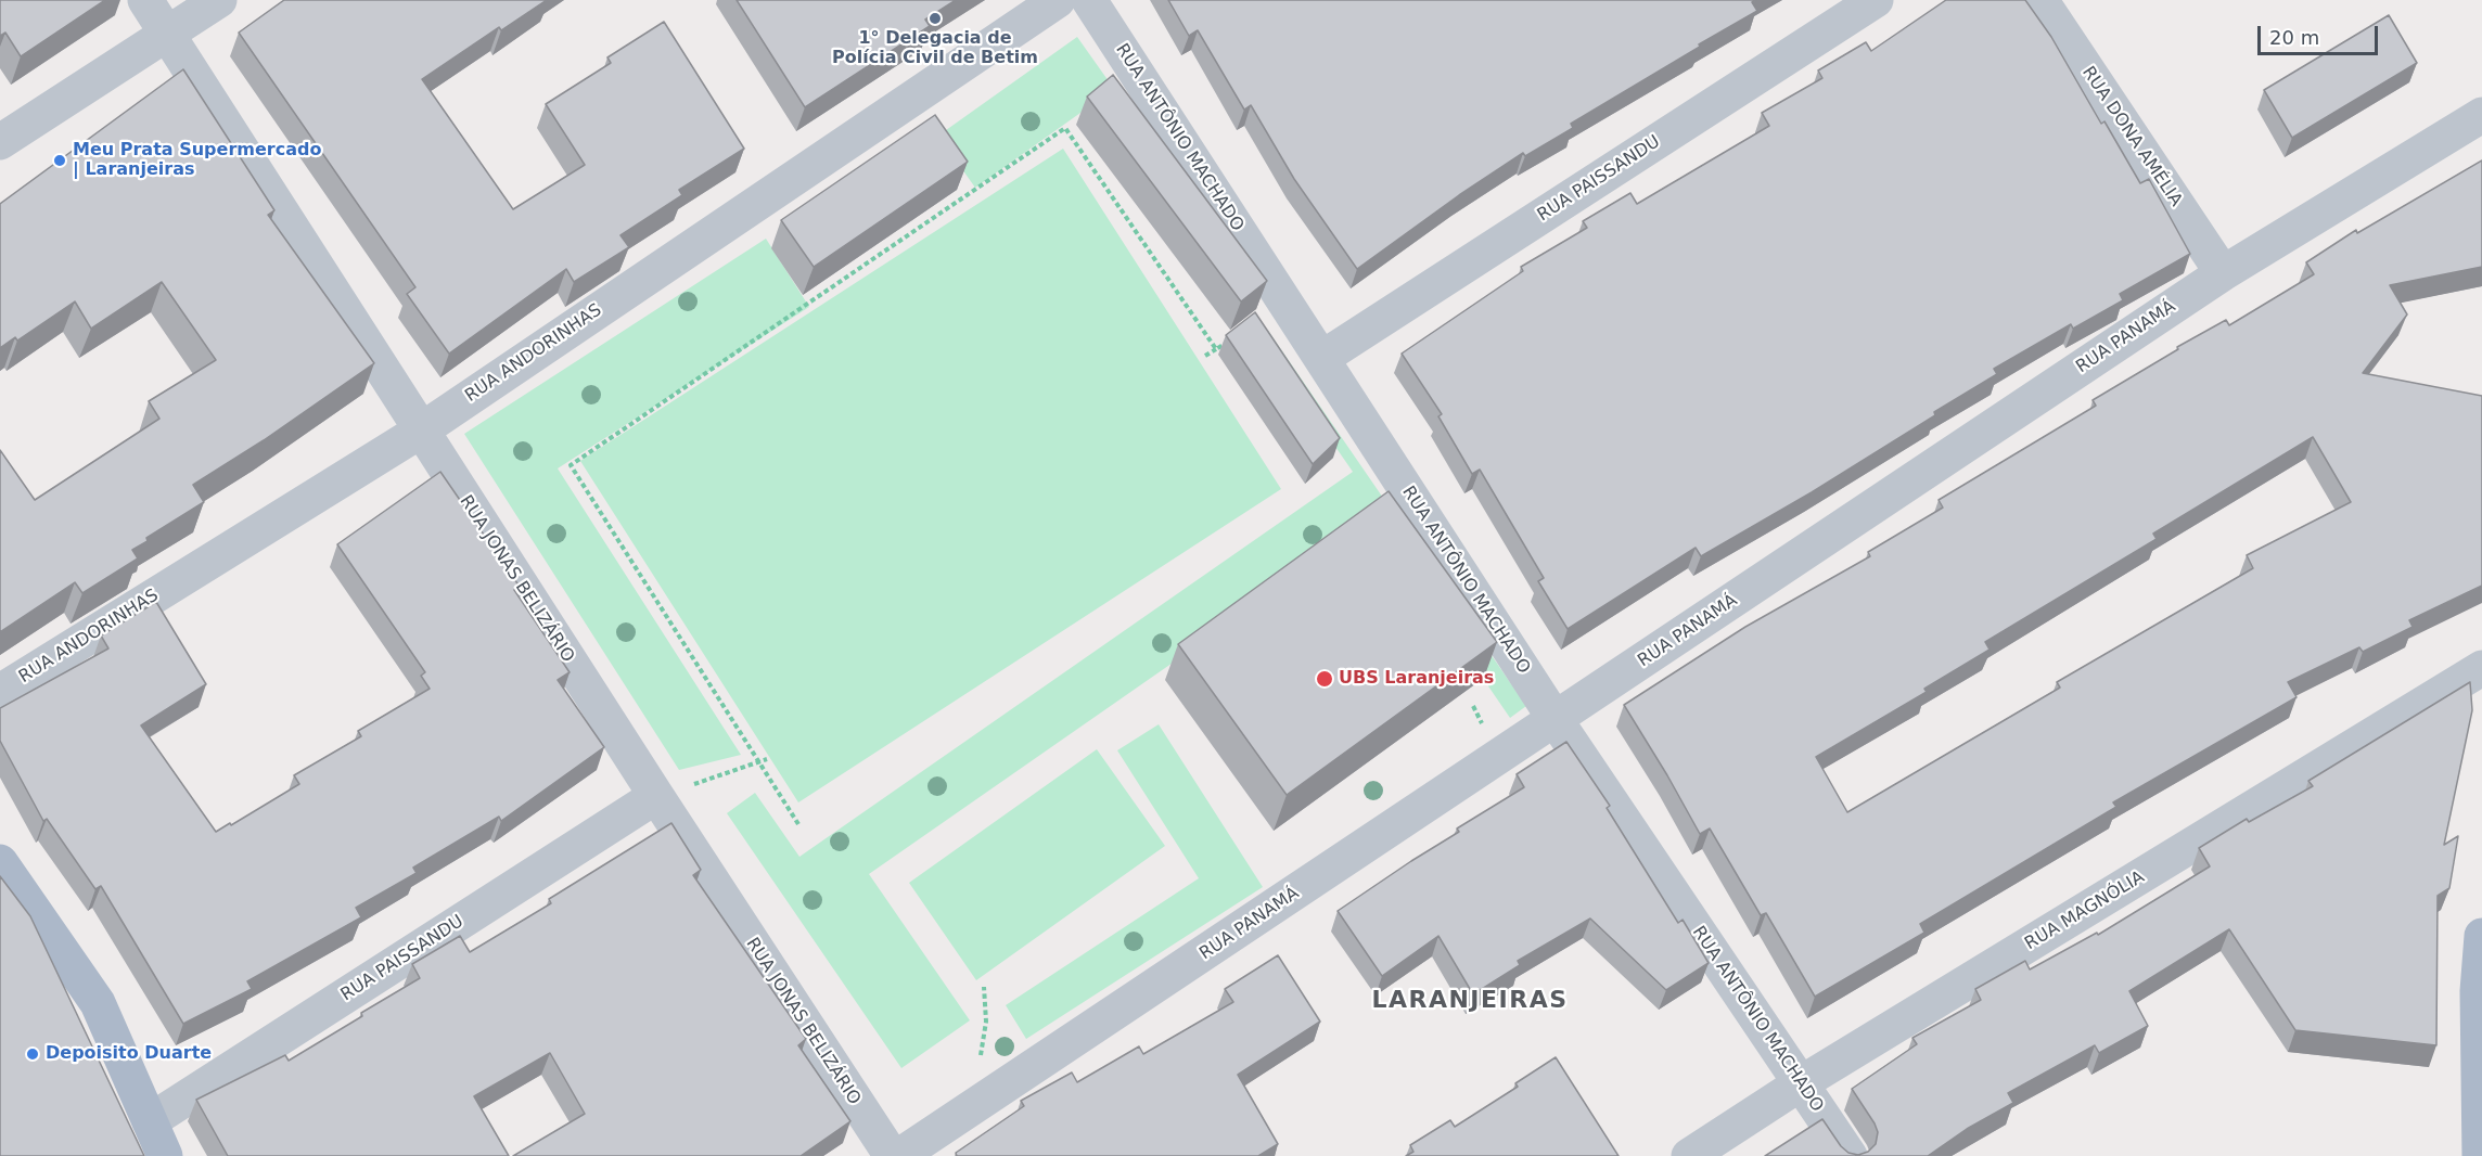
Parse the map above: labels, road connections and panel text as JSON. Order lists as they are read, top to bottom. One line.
{"streets":{"street":["RUA DONA AMÉLIA","RUA ANTÔNIO MACHADO","RUA PAISSANDU","RUA PANAMÁ","RUA ANDORINHAS","RUA JONAS BELIZÁRIO","RUA MAGNÓLIA"]},"crossings":[["RUA DONA AMÉLIA","RUA PANAMÁ"],["RUA ANTÔNIO MACHADO","RUA PAISSANDU"],["RUA ANTÔNIO MACHADO","RUA PANAMÁ"],["RUA ANTÔNIO MACHADO","RUA MAGNÓLIA"],["RUA PAISSANDU","RUA JONAS BELIZÁRIO"],["RUA ANDORINHAS","RUA JONAS BELIZÁRIO"]],"districts":["LARANJEIRAS"],"places":["1° Delegacia de Polícia Civil de Betim","Meu Prata Supermercado | Laranjeiras","UBS Laranjeiras","Depoisito Duarte"],"scale_bar":"20 m"}
